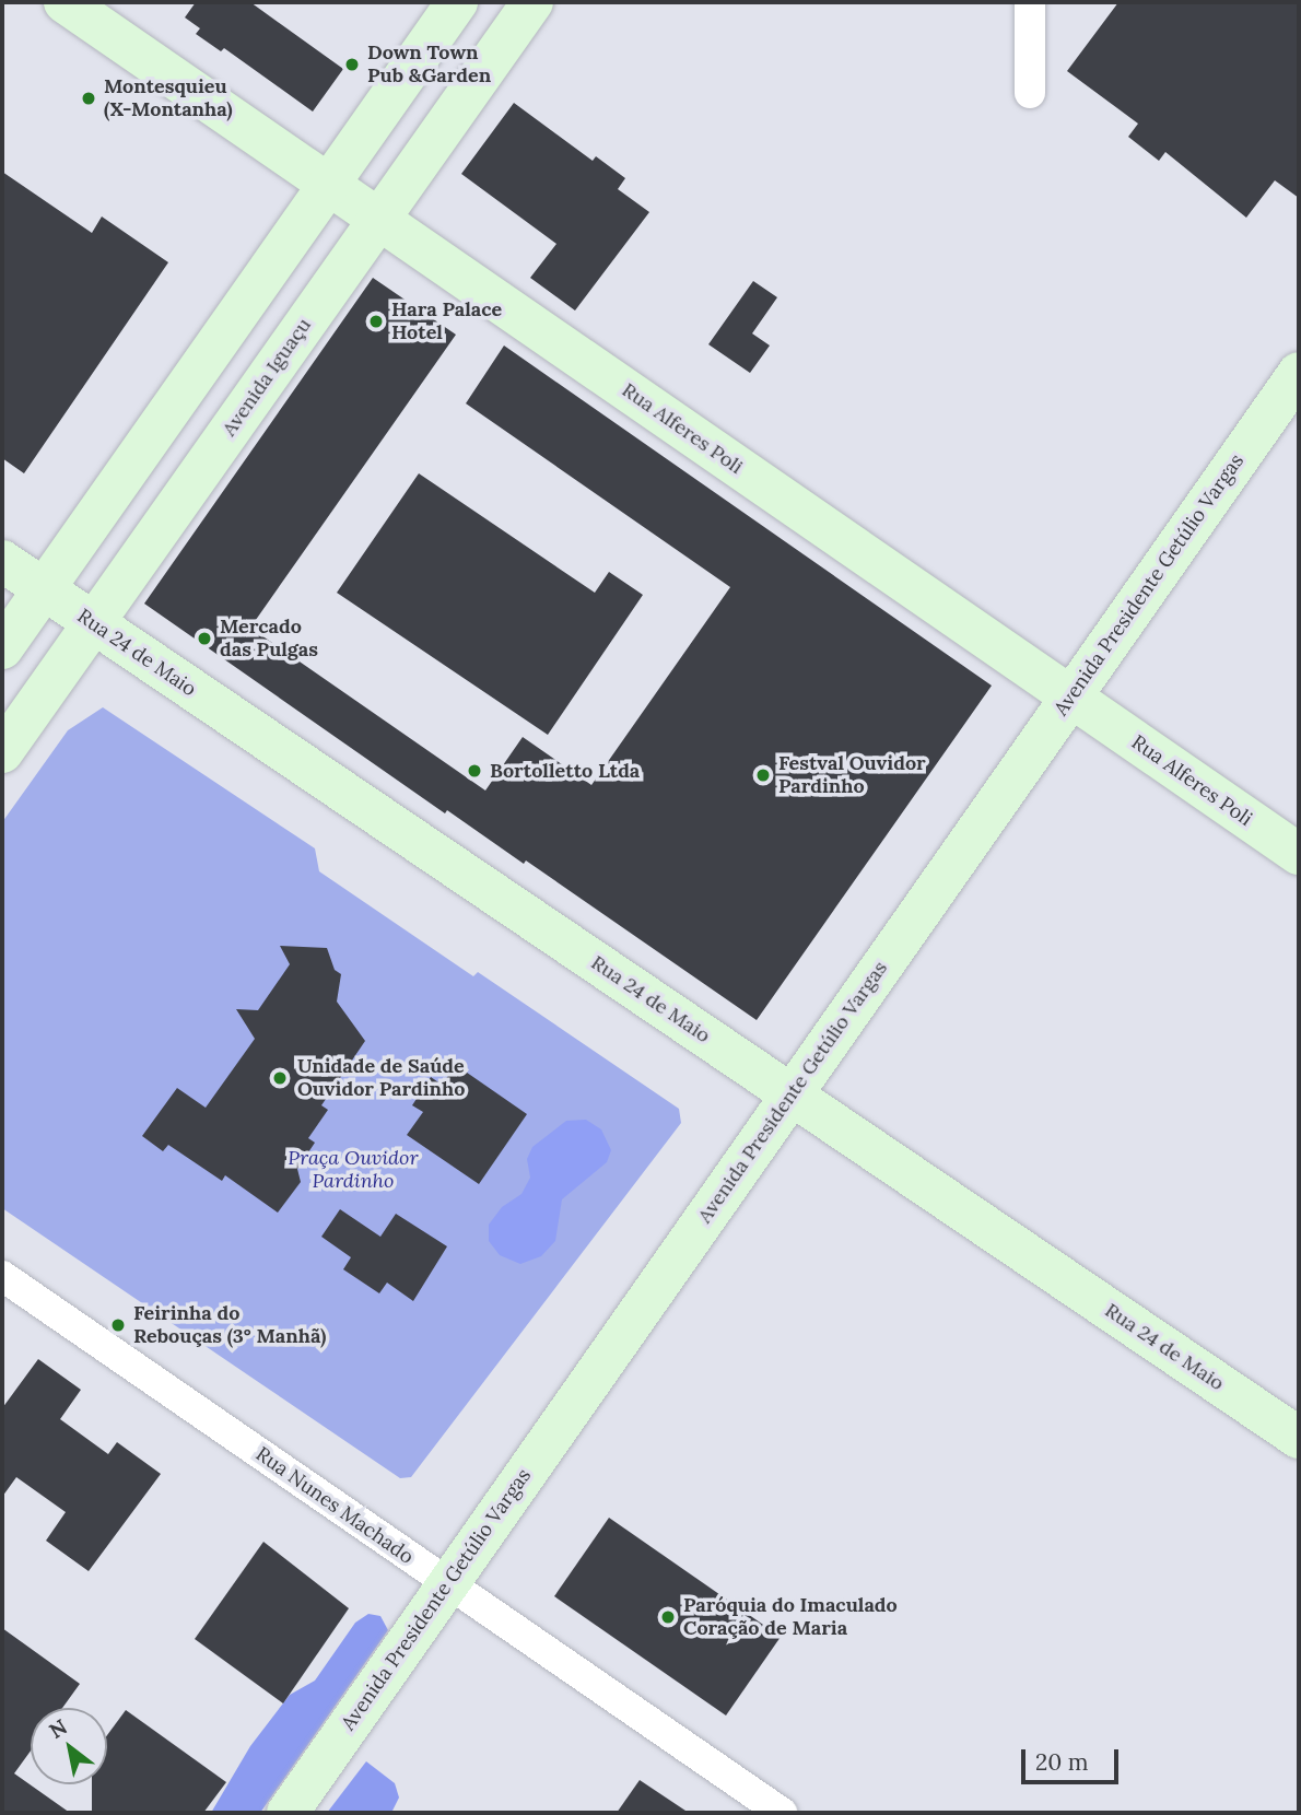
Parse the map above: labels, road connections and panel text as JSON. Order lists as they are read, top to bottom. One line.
{"streets":{"main road":["Avenida Iguaçu","Rua Alferes Poli","Avenida Presidente Getúlio Vargas","Rua 24 de Maio"],"street":["Rua Nunes Machado"]},"crossings":[["Avenida Iguaçu","Rua Alferes Poli"],["Avenida Iguaçu","Rua 24 de Maio"],["Rua Alferes Poli","Avenida Presidente Getúlio Vargas"],["Avenida Presidente Getúlio Vargas","Rua 24 de Maio"],["Avenida Presidente Getúlio Vargas","Rua Nunes Machado"]],"parks":["Praça Ouvidor Pardinho"],"places":["Down Town Pub &Garden","Montesquieu (X-Montanha)","Hara Palace Hotel","Mercado das Pulgas","Bortolletto Ltda","Festval Ouvidor Pardinho","Unidade de Saúde Ouvidor Pardinho","Feirinha do Rebouças (3° Manhã)","Paróquia do Imaculado Coração de Maria"],"scale_bar":"20 m","north":"top left"}
